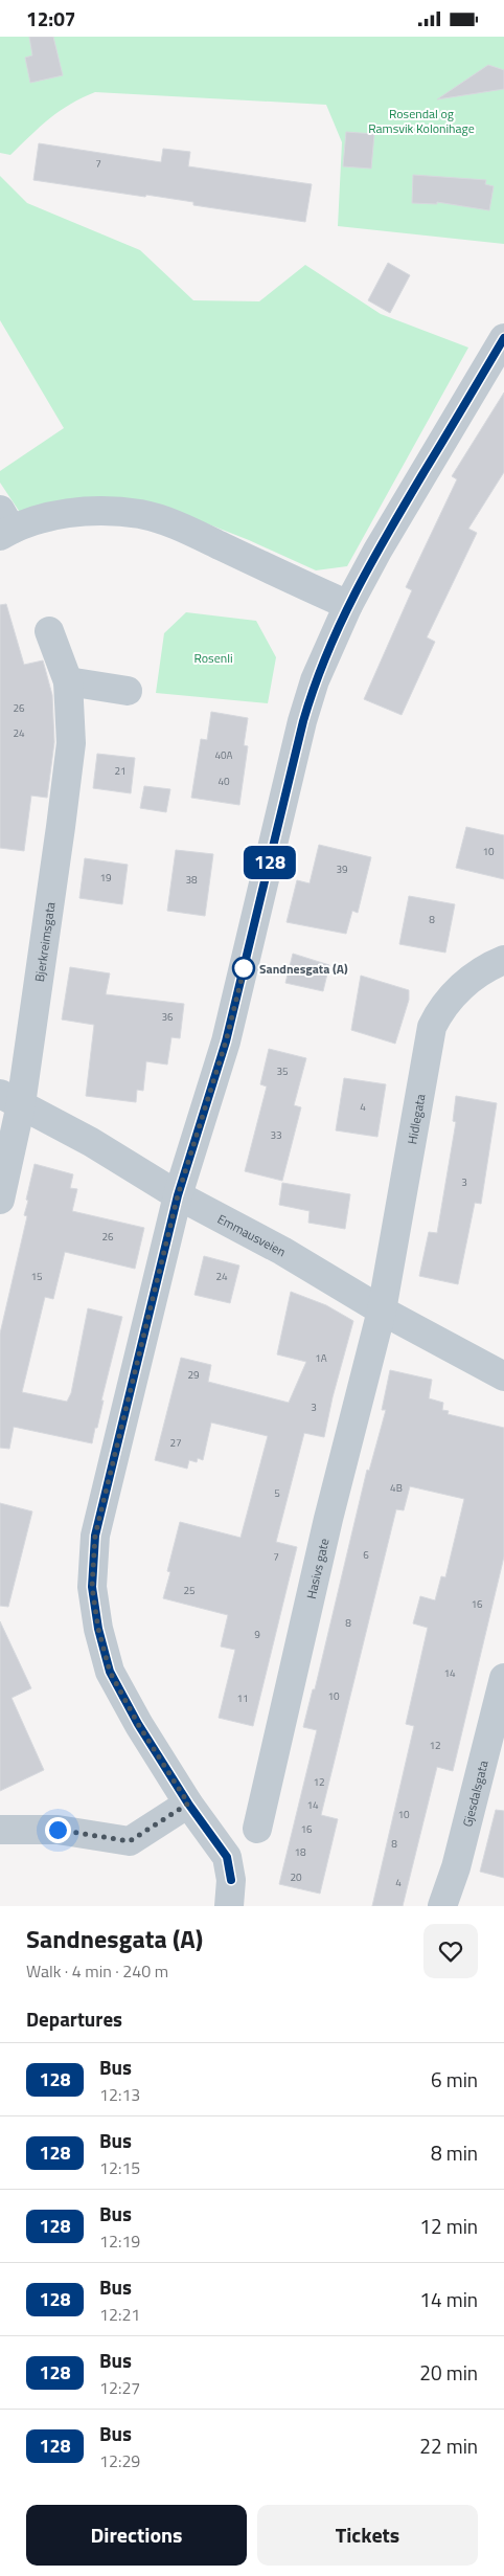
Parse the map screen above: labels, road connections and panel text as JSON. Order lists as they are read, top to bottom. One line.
{"streets":{"street":["Bjerkreimsgata","Hidlegata","Emmausveien","Hasivs gate","Gjesdalsgata"]},"crossings":[["Bjerkreimsgata","Emmausveien"],["Hidlegata","Emmausveien"],["Hidlegata","Hasivs gate"],["Emmausveien","Hasivs gate"]],"parks":["Rosendal og Ramsvik Kolonihage","Rosenli"],"places":["Sandnesgata (A)"],"lines":["bus line 128"],"house_numbers":["7","26","24","40A","21","40","10","39","19","38","8","36","35","4","33","3","26","15","24","1A","29","3","27","4B","5","6","7","25","16","8","9","14","10","11","12","12","14","10","16","8","18","20","4"],"page":{"status":"12:07","on_map":"128","heading":[["Sandnesgata (A)","Walk · 4 min · 240 m"],"Departures"],"list":[{"mark":"128","name":"Bus","note":"12:13","value":"6 min"},{"mark":"128","name":"Bus","note":"12:15","value":"8 min"},{"mark":"128","name":"Bus","note":"12:19","value":"12 min"},{"mark":"128","name":"Bus","note":"12:21","value":"14 min"},{"mark":"128","name":"Bus","note":"12:27","value":"20 min"},{"mark":"128","name":"Bus","note":"12:29","value":"22 min"}],"buttons":["Directions","Tickets"]}}
